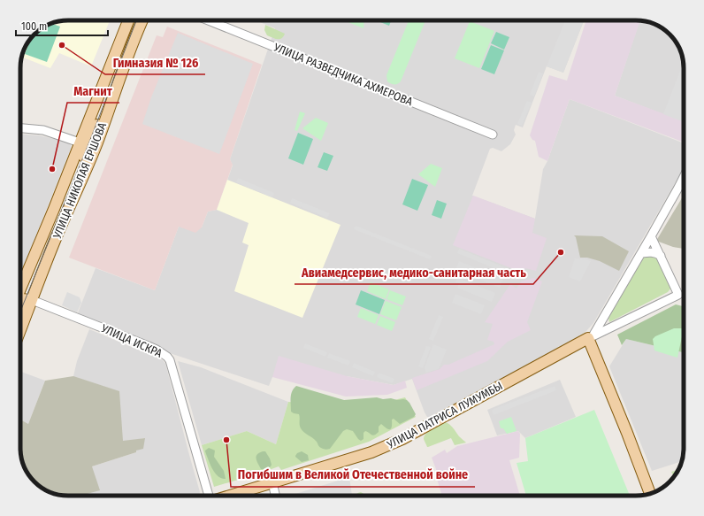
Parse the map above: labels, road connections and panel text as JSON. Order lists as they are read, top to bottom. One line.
{"streets":{"main road":["УЛИЦА НИКОЛАЯ ЕРШОВА","УЛИЦА ПАТРИСА ЛУМУМБЫ"],"street":["УЛИЦА РАЗВЕДЧИКА АХМЕРОВА","УЛИЦА ИСКРА"]},"crossings":[["УЛИЦА НИКОЛАЯ ЕРШОВА","УЛИЦА ИСКРА"]],"places":["Гимназия № 126","Магнит","Авиамедсервис, медико-санитарная часть","Погибшим в Великой Отечественной войне"],"scale_bar":"100 m"}
